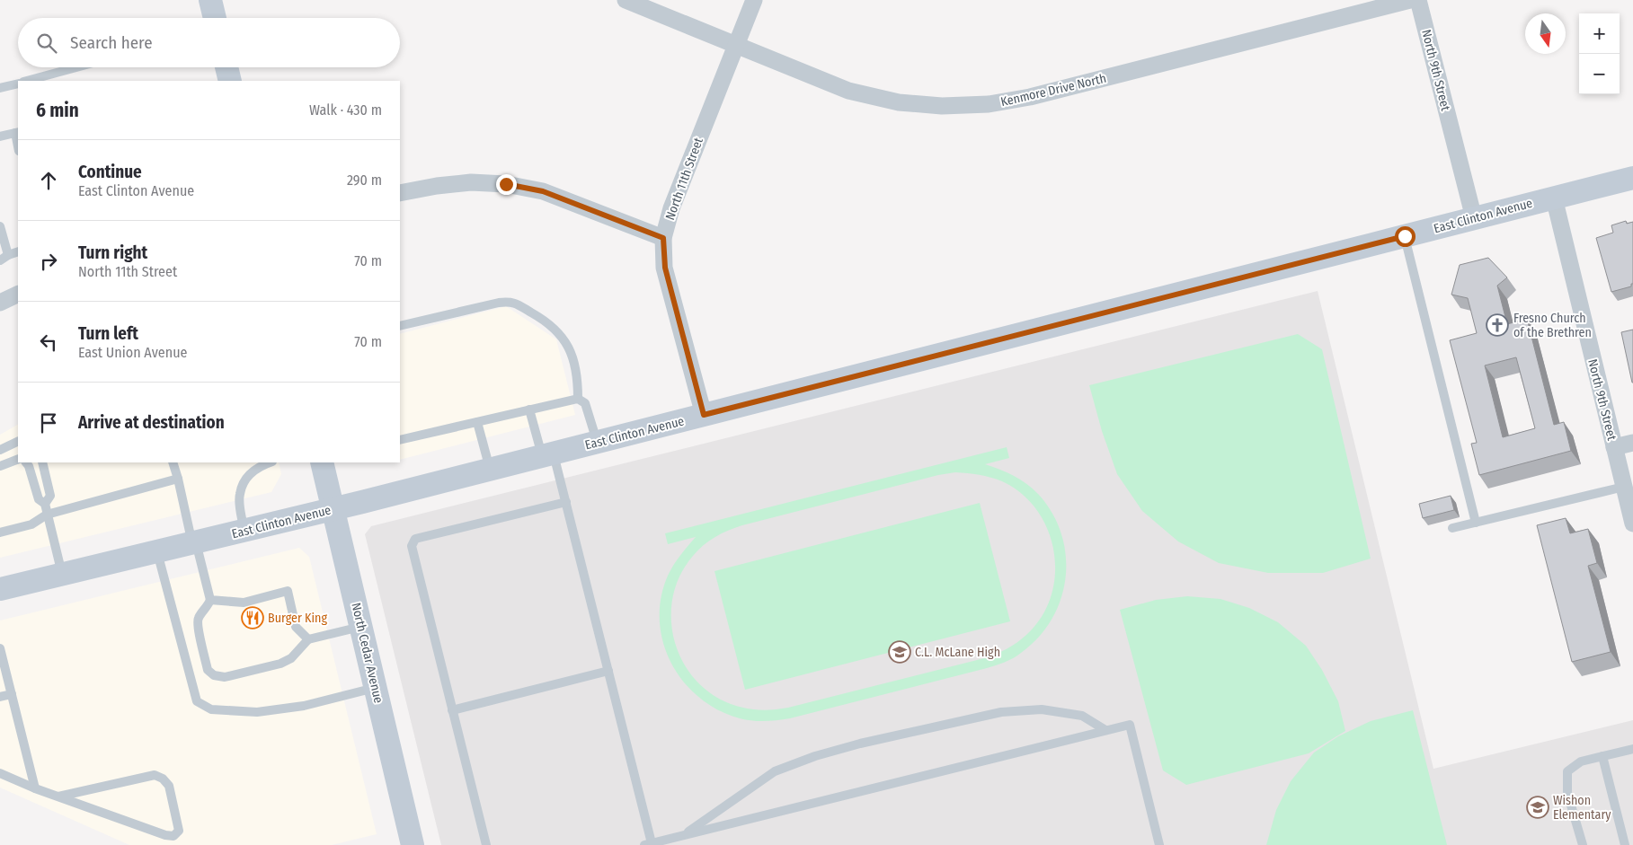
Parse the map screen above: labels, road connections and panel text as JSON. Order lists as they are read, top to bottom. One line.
{"streets":{"main road":["East Clinton Avenue","North Cedar Avenue"],"street":["North 9th Street","Kenmore Drive North","North 11th Street"]},"crossings":[["North 9th Street","East Clinton Avenue"],["Kenmore Drive North","North 11th Street"],["North 11th Street","East Clinton Avenue"],["East Clinton Avenue","North Cedar Avenue"]],"places":{"church":["Fresno Church of the Brethren"],"restaurant":["Burger King"],"school or university":["C.L. McLane High","Wishon Elementary"]},"north":"bottom","page":{"map_buttons":["+","−"],"search":"Search here","heading":["6 min","Walk · 430 m"],"list":[["Continue","East Clinton Avenue","290 m"],["Turn right","North 11th Street","70 m"],["Turn left","East Union Avenue","70 m"],"Arrive at destination"]}}
